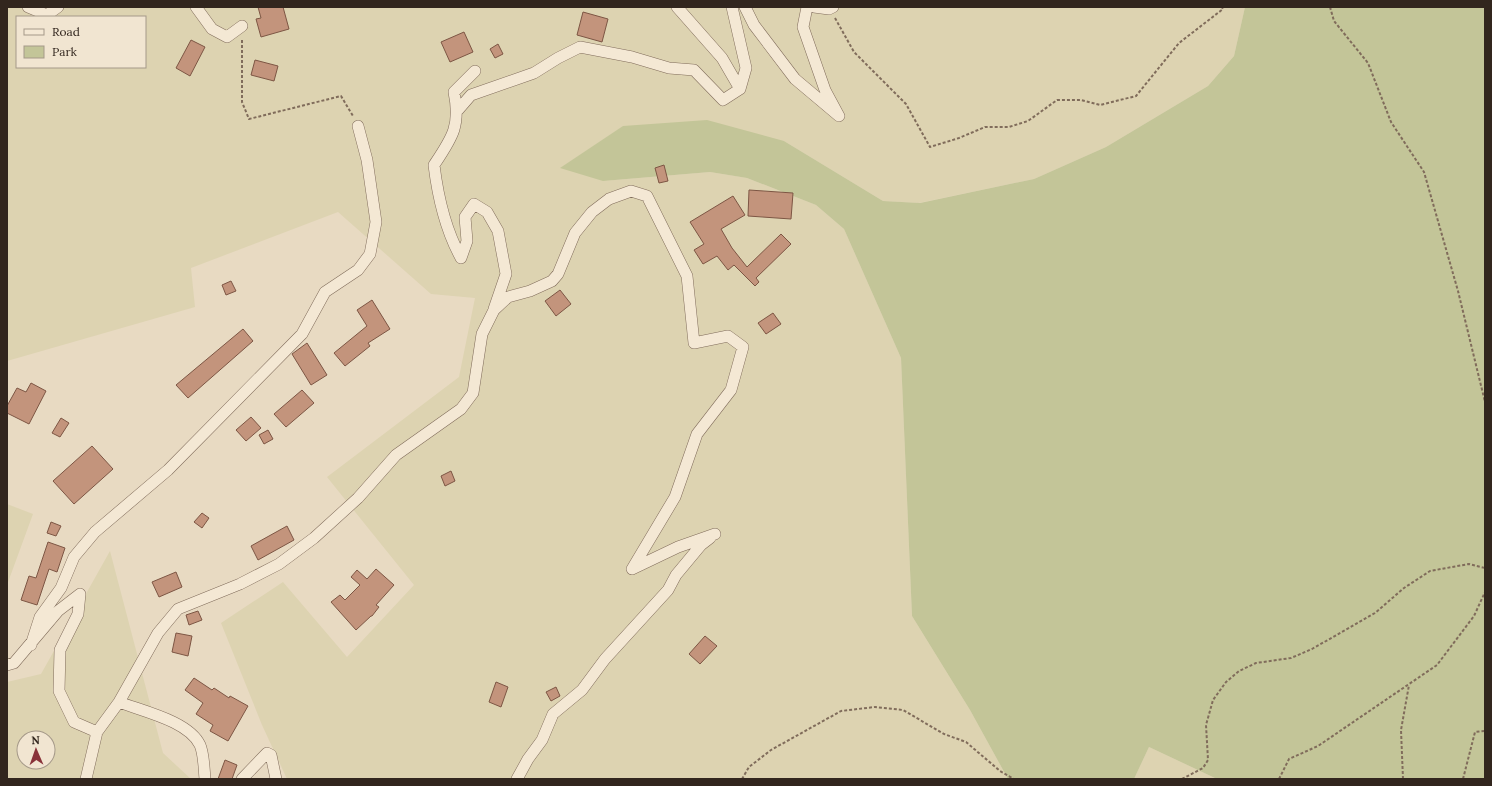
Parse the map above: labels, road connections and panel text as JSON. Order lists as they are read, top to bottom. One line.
{"legend":["Road","Park"],"north":"top"}
